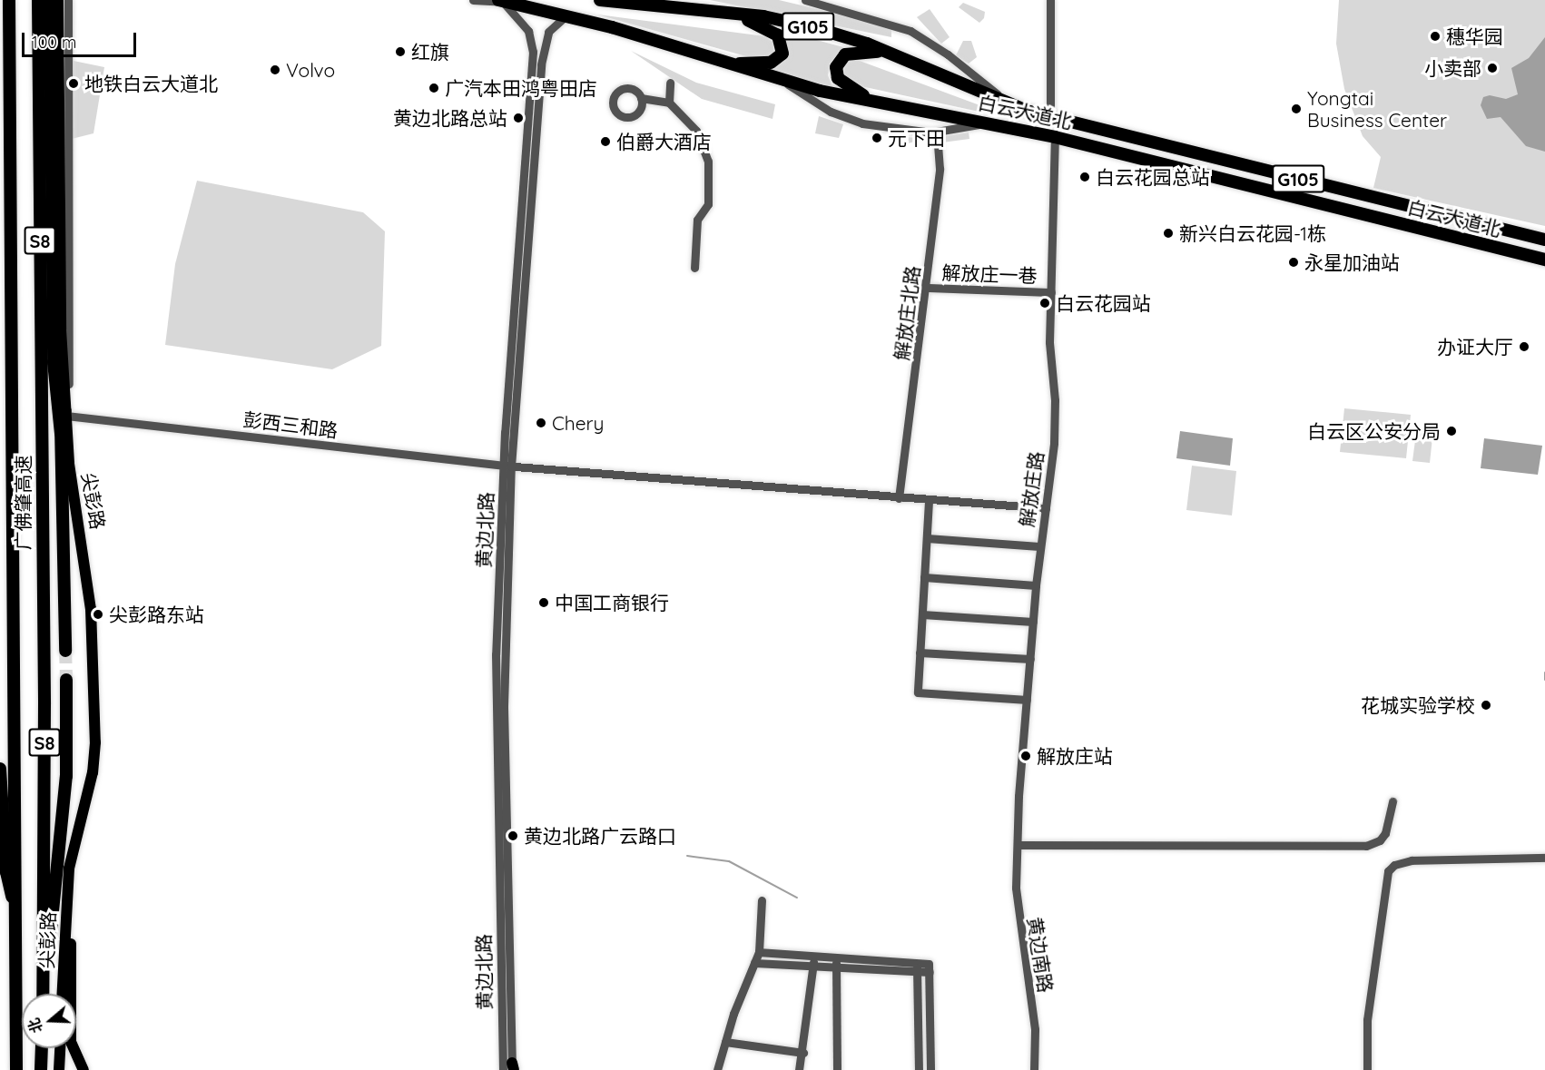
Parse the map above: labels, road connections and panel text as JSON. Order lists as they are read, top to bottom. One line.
{"streets":{"highway":["G105","白云大道北","S8","广佛肇高速"],"main road":["尖彭路"],"street":["解放庄一巷","解放庄北路","彭西三和路","解放庄路","黄边北路","黄边南路"]},"crossings":[["白云大道北","解放庄路"],["白云大道北","黄边北路"],["解放庄一巷","解放庄北路"],["解放庄一巷","解放庄路"],["解放庄北路","彭西三和路"],["彭西三和路","解放庄路"],["彭西三和路","尖彭路"],["彭西三和路","黄边北路"],["解放庄路","黄边南路"]],"places":["穗华园","红旗","小卖部","Volvo","地铁白云大道北","广汽本田鸿粤田店","Yongtai Business Center","黄边北路总站","元下田","伯爵大酒店","白云花园总站","新兴白云花园-1栋","永星加油站","白云花园站","办证大厅","Chery","白云区公安分局","中国工商银行","尖彭路东站","花城实验学校","解放庄站","黄边北路广云路口"],"scale_bar":"100 m","north":"left"}
